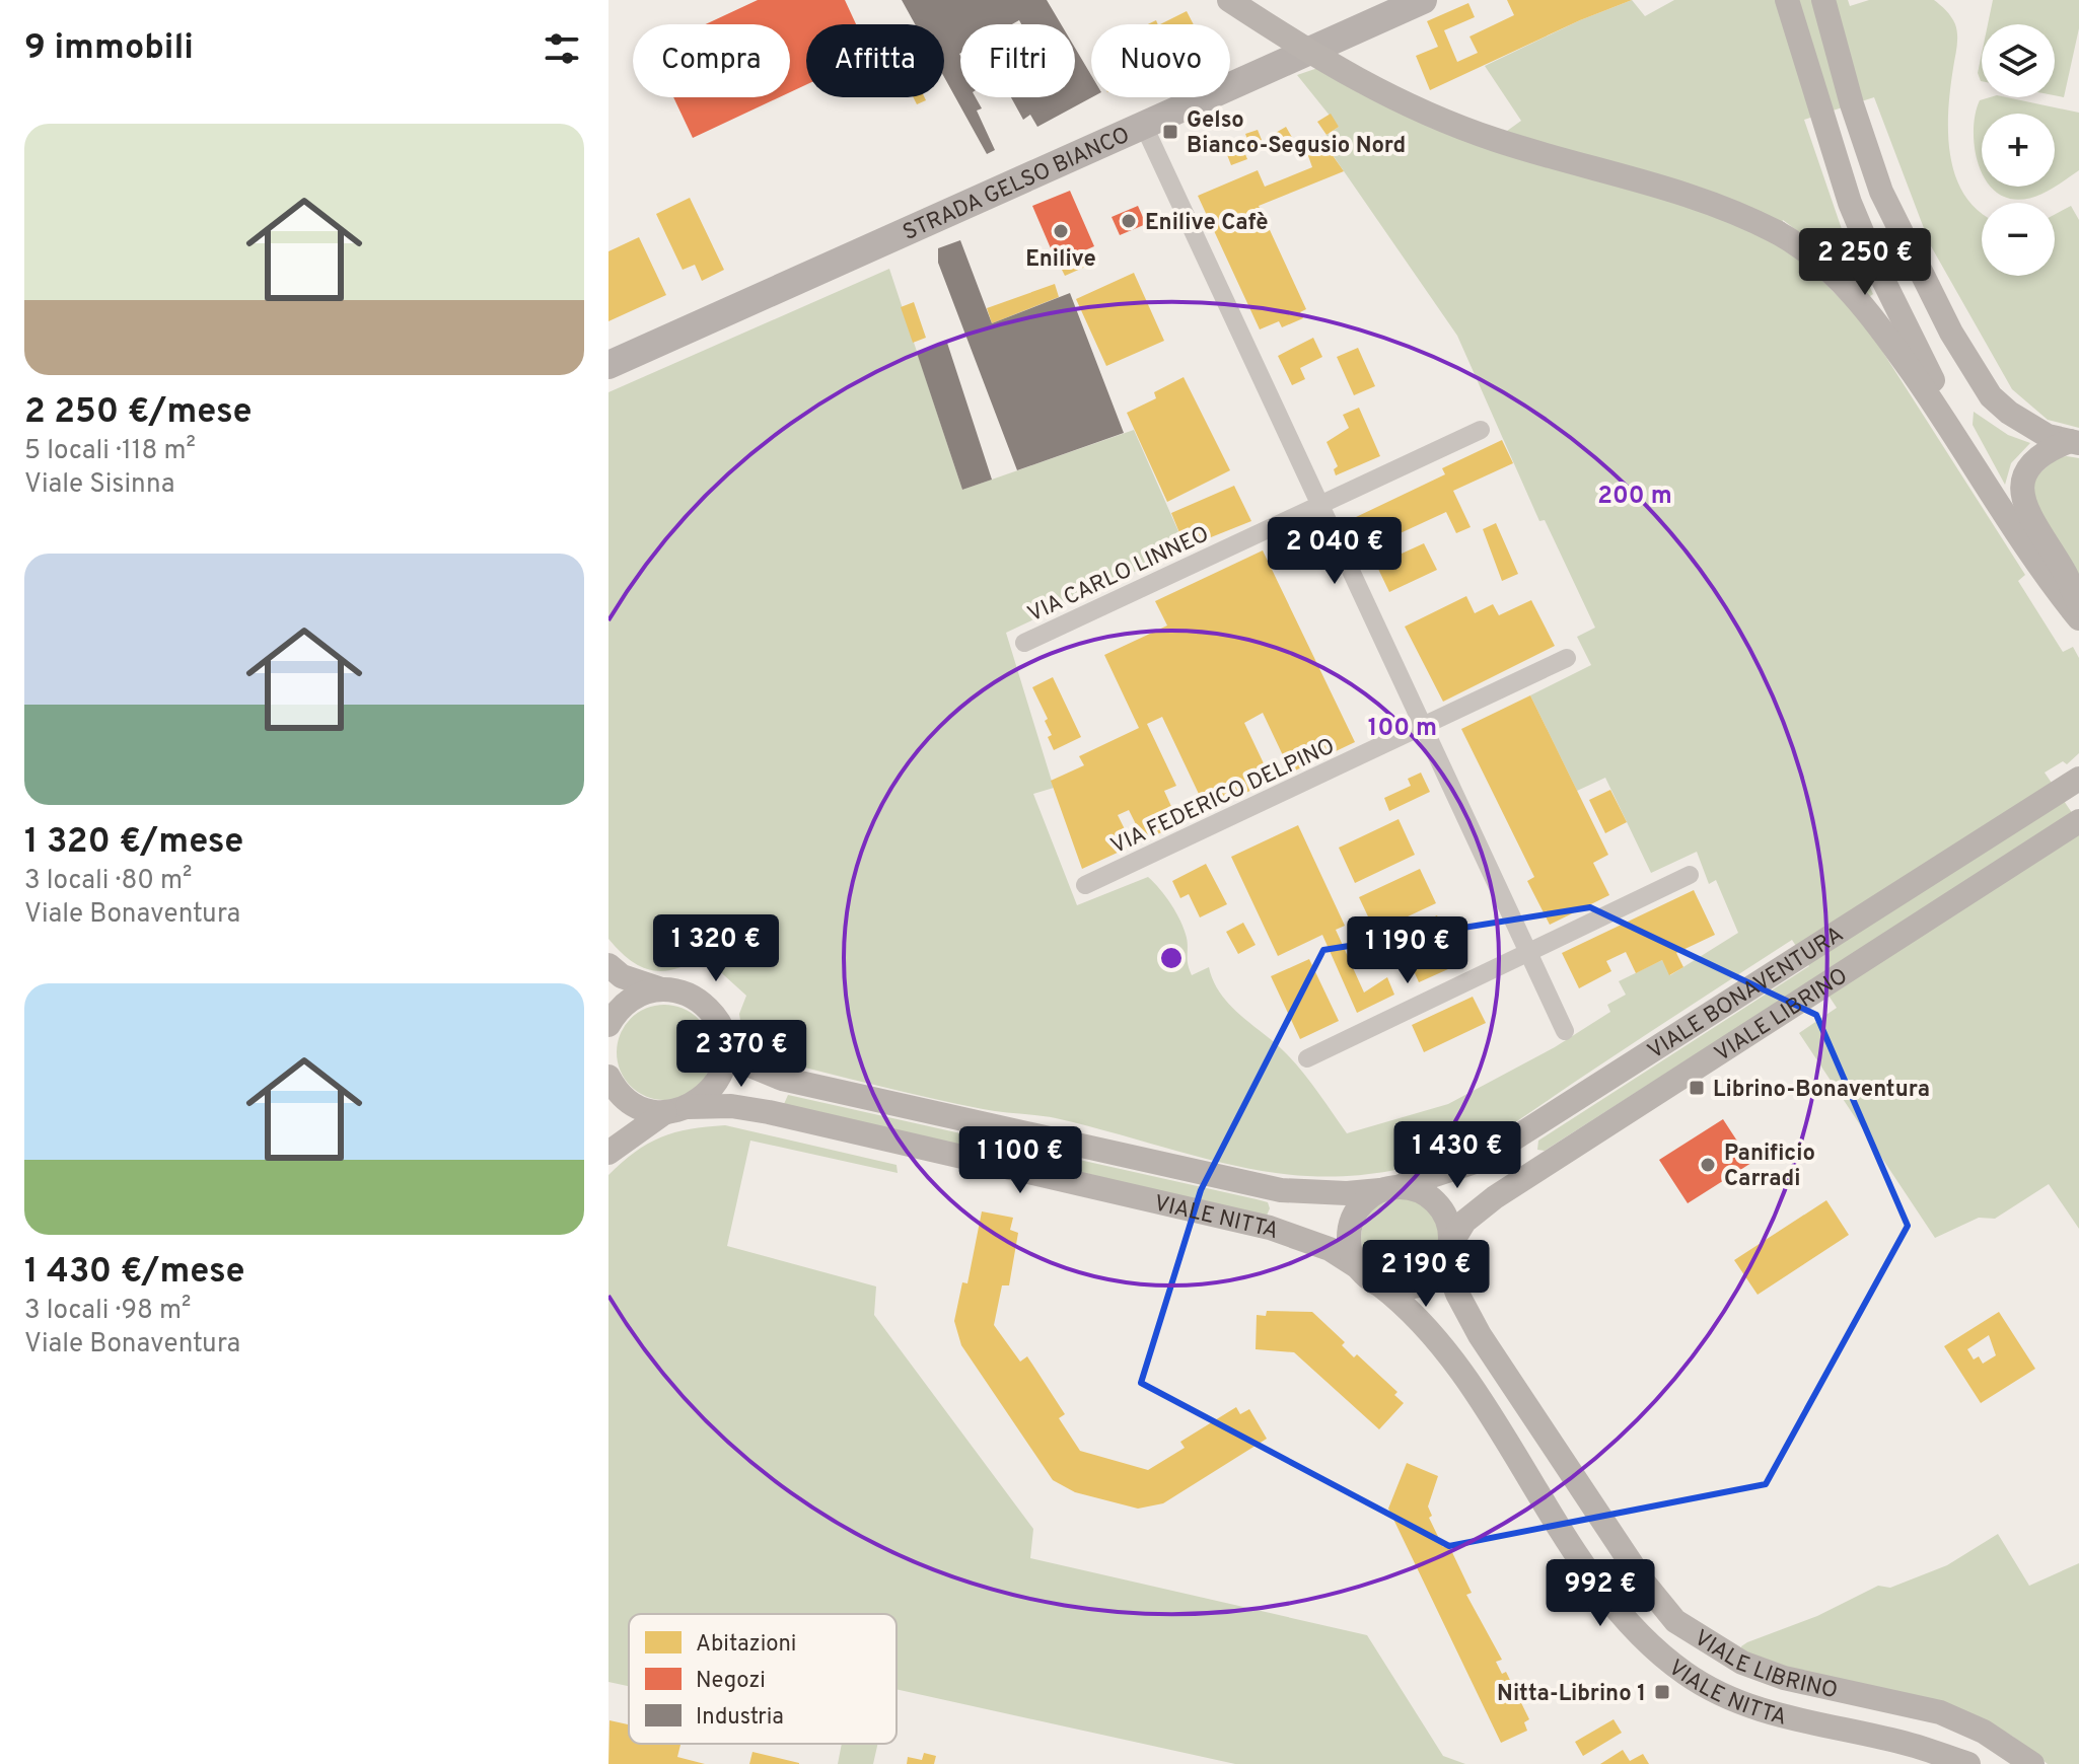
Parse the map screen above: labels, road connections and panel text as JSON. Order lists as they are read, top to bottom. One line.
{"streets":{"main road":["STRADA GELSO BIANCO","VIALE BONAVENTURA","VIALE LIBRINO","VIALE NITTA"],"street":["VIA CARLO LINNEO","VIA FEDERICO DELPINO"]},"crossings":[["VIALE BONAVENTURA","VIALE LIBRINO"],["VIALE BONAVENTURA","VIALE NITTA"],["VIALE LIBRINO","VIALE NITTA"]],"places":{"transit":["Gelso Bianco-Segusio Nord","Librino-Bonaventura","Nitta-Librino 1"],"other":["Enilive Cafè","Enilive","Panificio Carradi"]},"legend":["Abitazioni","Negozi","Industria"],"page":{"heading":"9 immobili","map_buttons":["+","−"],"chip":["Compra","Affitta","Filtri","Nuovo"],"list":[{"name":"2 250 €/mese","note":"5 locali · 118 m² · Viale Sisinna"},{"name":"1 320 €/mese","note":"3 locali · 80 m² · Viale Bonaventura"},{"name":"1 430 €/mese","note":"3 locali · 98 m² · Viale Bonaventura"}],"price":["2 250 €","2 040 €","1 320 €","1 190 €","2 370 €","1 430 €","1 100 €","2 190 €","992 €"]},"rings":["200 m","100 m"]}
